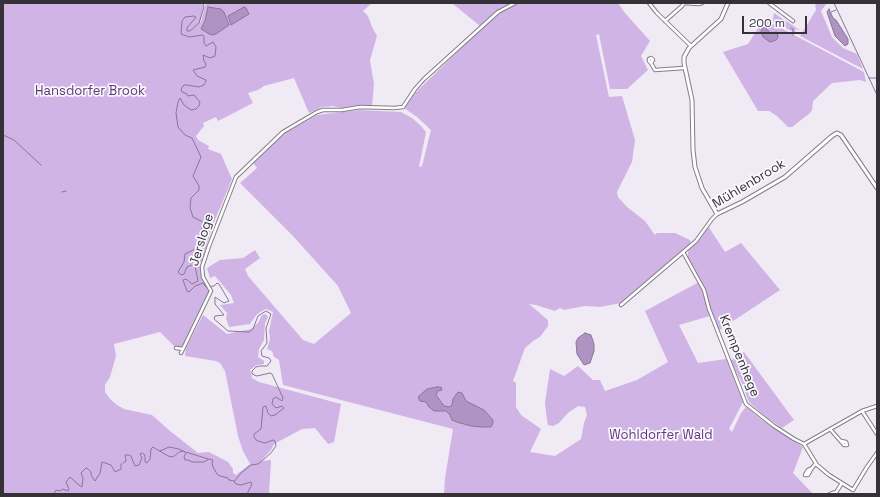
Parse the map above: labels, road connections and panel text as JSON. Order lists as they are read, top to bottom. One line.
{"streets":{"street":["Mühlenbrook","Jersloge","Krempenhege"]},"crossings":[["Mühlenbrook","Krempenhege"]],"parks":["Hansdorfer Brook","Wohldorfer Wald"],"scale_bar":"200 m"}
